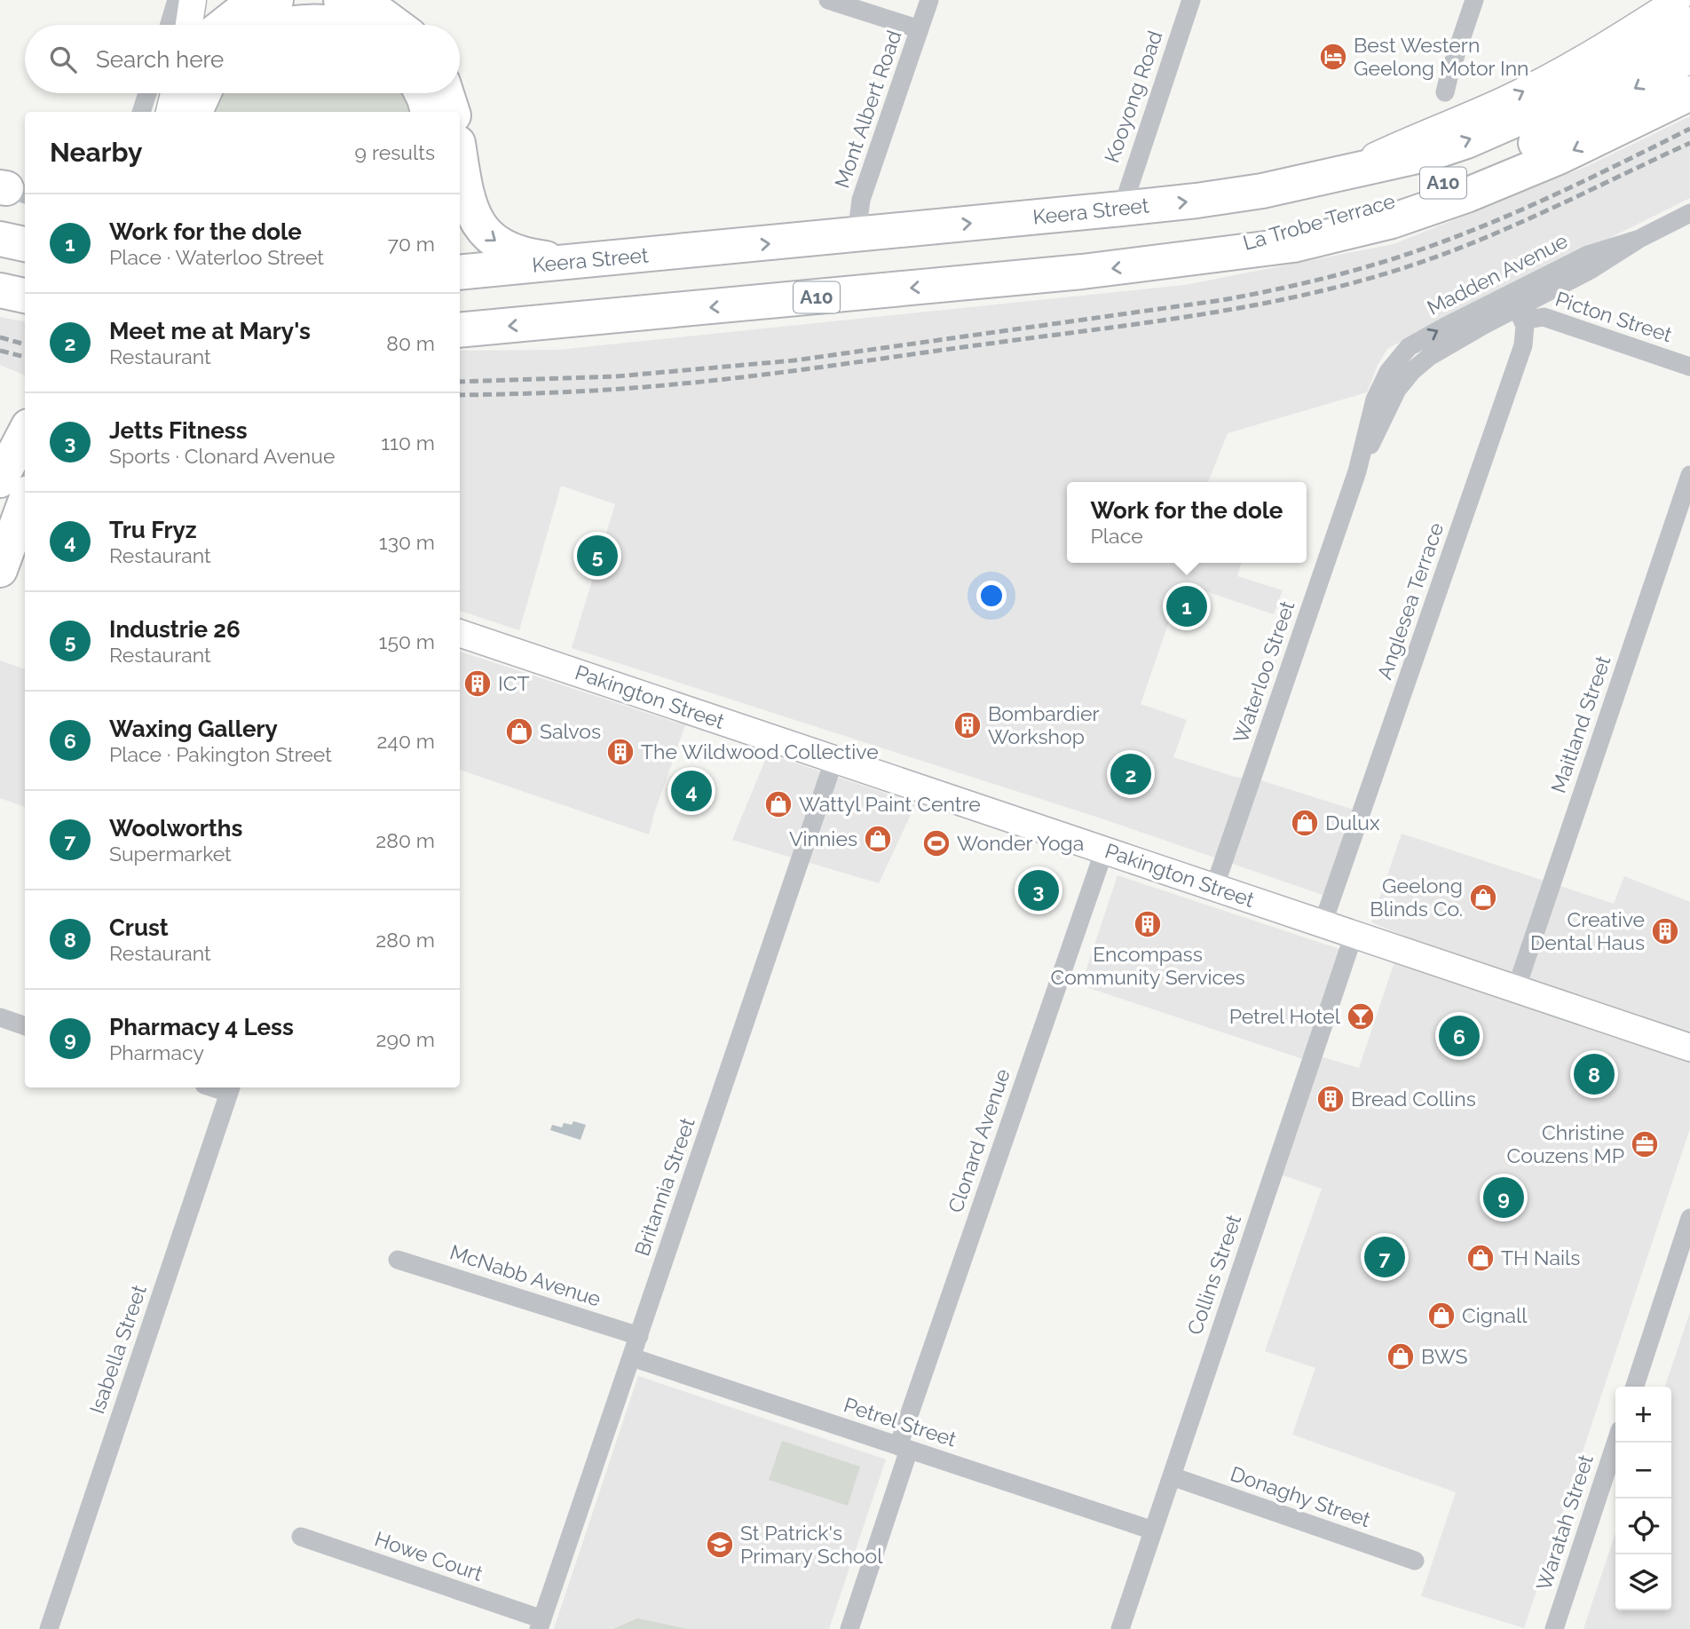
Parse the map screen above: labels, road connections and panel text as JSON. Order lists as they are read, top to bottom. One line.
{"streets":{"highway":["A10","Keera Street","La Trobe Terrace"],"street":["Kooyong Road","Mont Albert Road","Madden Avenue","Picton Street","Anglesea Terrace","Waterloo Street","Pakington Street","Maitland Street","Clonard Avenue","Britannia Street","Collins Street","McNabb Avenue","Isabella Street","Petrel Street","Donaghy Street","Waratah Street","Howe Court"]},"crossings":[["Kooyong Road","Keera Street"],["Mont Albert Road","Keera Street"],["A10","La Trobe Terrace"],["Keera Street","La Trobe Terrace"],["Madden Avenue","Picton Street"],["Madden Avenue","Anglesea Terrace"],["Madden Avenue","Waterloo Street"],["Picton Street","Anglesea Terrace"],["Anglesea Terrace","Pakington Street"],["Waterloo Street","Pakington Street"],["Pakington Street","Maitland Street"],["Pakington Street","Clonard Avenue"],["Pakington Street","Britannia Street"],["Pakington Street","Collins Street"],["Clonard Avenue","Petrel Street"],["Britannia Street","McNabb Avenue"],["Britannia Street","Petrel Street"],["Britannia Street","Howe Court"],["Collins Street","Petrel Street"],["Collins Street","Donaghy Street"]],"places":{"hotel":["Best Western Geelong Motor Inn"],"building":["ICT","Bombardier Workshop","The Wildwood Collective","Encompass Community Services","Creative Dental Haus","Bread Collins"],"shop":["Salvos","Wattyl Paint Centre","Dulux","Vinnies","Geelong Blinds Co.","TH Nails","Cignall","BWS"],"sports":["Wonder Yoga"],"bar":["Petrel Hotel"],"office":["Christine Couzens MP"],"school or university":["St Patrick's Primary School"]},"page":{"search":"Search here","heading":["Nearby","9 results"],"list":[{"mark":"1","name":"Work for the dole","note":"Place · Waterloo Street","value":"70 m"},{"mark":"2","name":"Meet me at Mary's","note":"Restaurant","value":"80 m"},{"mark":"3","name":"Jetts Fitness","note":"Sports · Clonard Avenue","value":"110 m"},{"mark":"4","name":"Tru Fryz","note":"Restaurant","value":"130 m"},{"mark":"5","name":"Industrie 26","note":"Restaurant","value":"150 m"},{"mark":"6","name":"Waxing Gallery","note":"Place · Pakington Street","value":"240 m"},{"mark":"7","name":"Woolworths","note":"Supermarket","value":"280 m"},{"mark":"8","name":"Crust","note":"Restaurant","value":"280 m"},{"mark":"9","name":"Pharmacy 4 Less","note":"Pharmacy","value":"290 m"}],"popup":["Work for the dole","Place"],"pins":["5","1","2","4","3","6","8","9","7"],"map_buttons":["+","−"]}}
